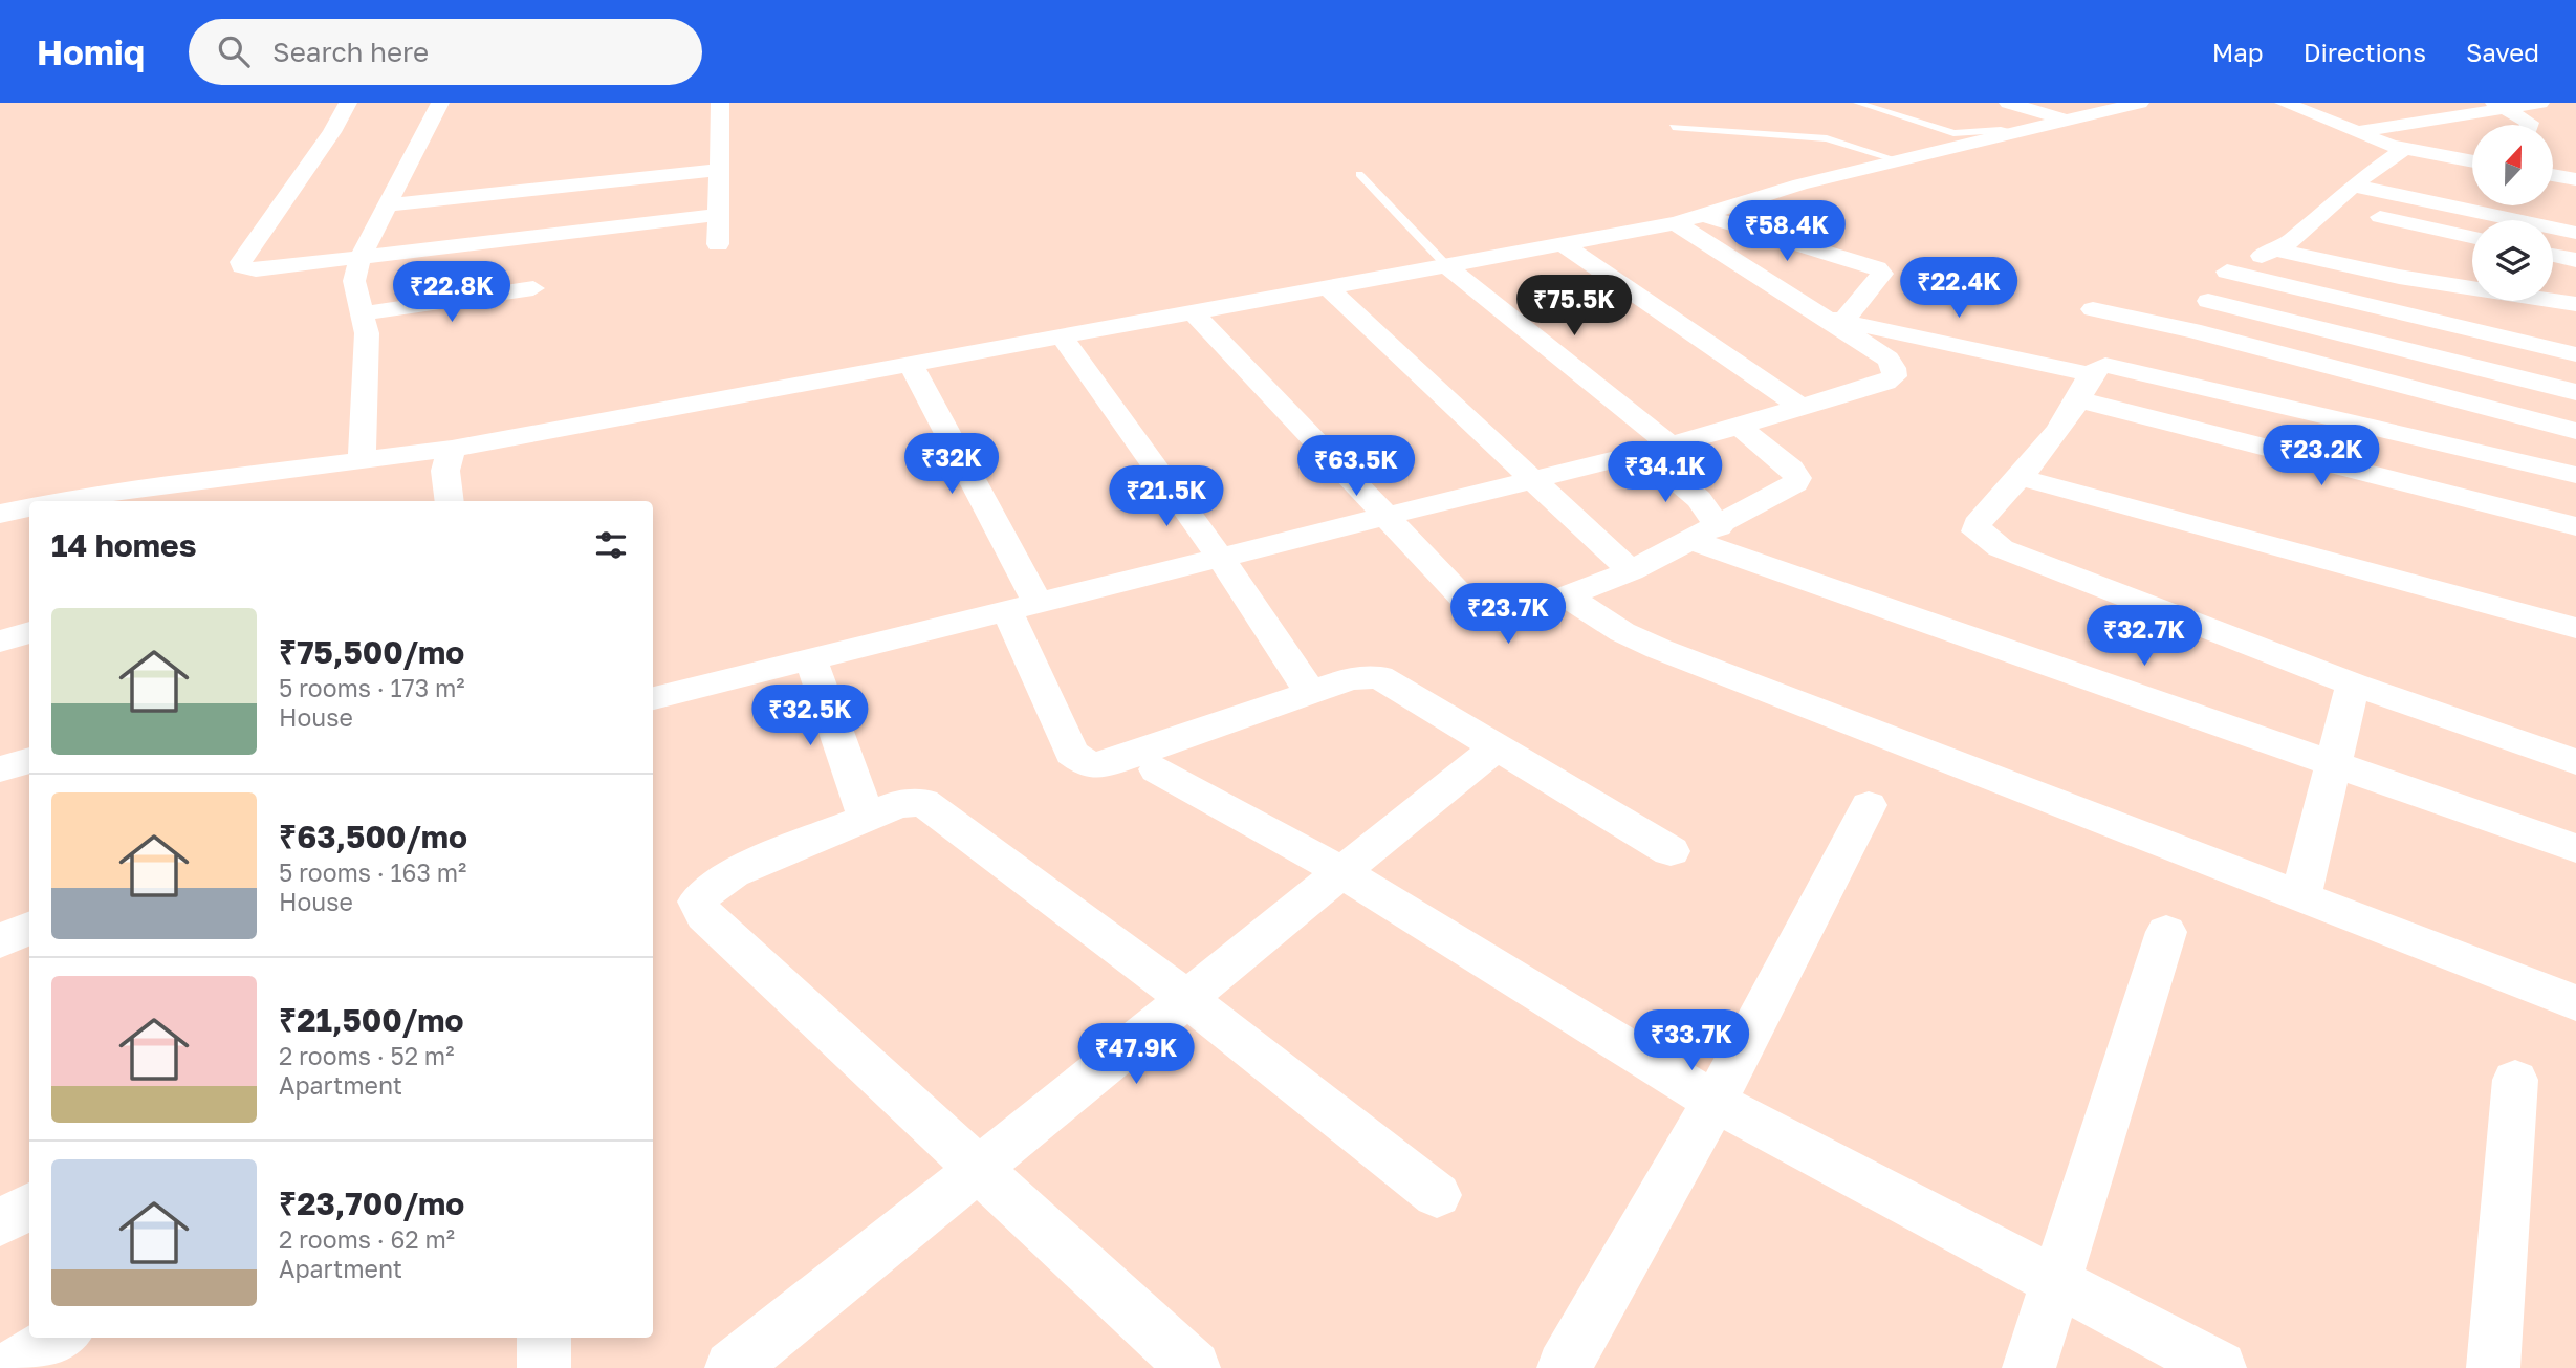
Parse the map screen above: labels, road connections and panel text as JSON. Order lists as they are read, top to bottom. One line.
{"north":"top","page":{"header":"Homiq","search":"Search here","nav":["Map","Directions","Saved"],"price":["₹58.4K","₹22.4K","₹22.8K","₹75.5K","₹23.2K","₹32K","₹63.5K","₹34.1K","₹21.5K","₹23.7K","₹32.7K","₹32.5K","₹33.7K","₹47.9K"],"heading":"14 homes","list":[{"name":"₹75,500/mo","note":"5 rooms · 173 m² · House"},{"name":"₹63,500/mo","note":"5 rooms · 163 m² · House"},{"name":"₹21,500/mo","note":"2 rooms · 52 m² · Apartment"},{"name":"₹23,700/mo","note":"2 rooms · 62 m² · Apartment"}]}}
